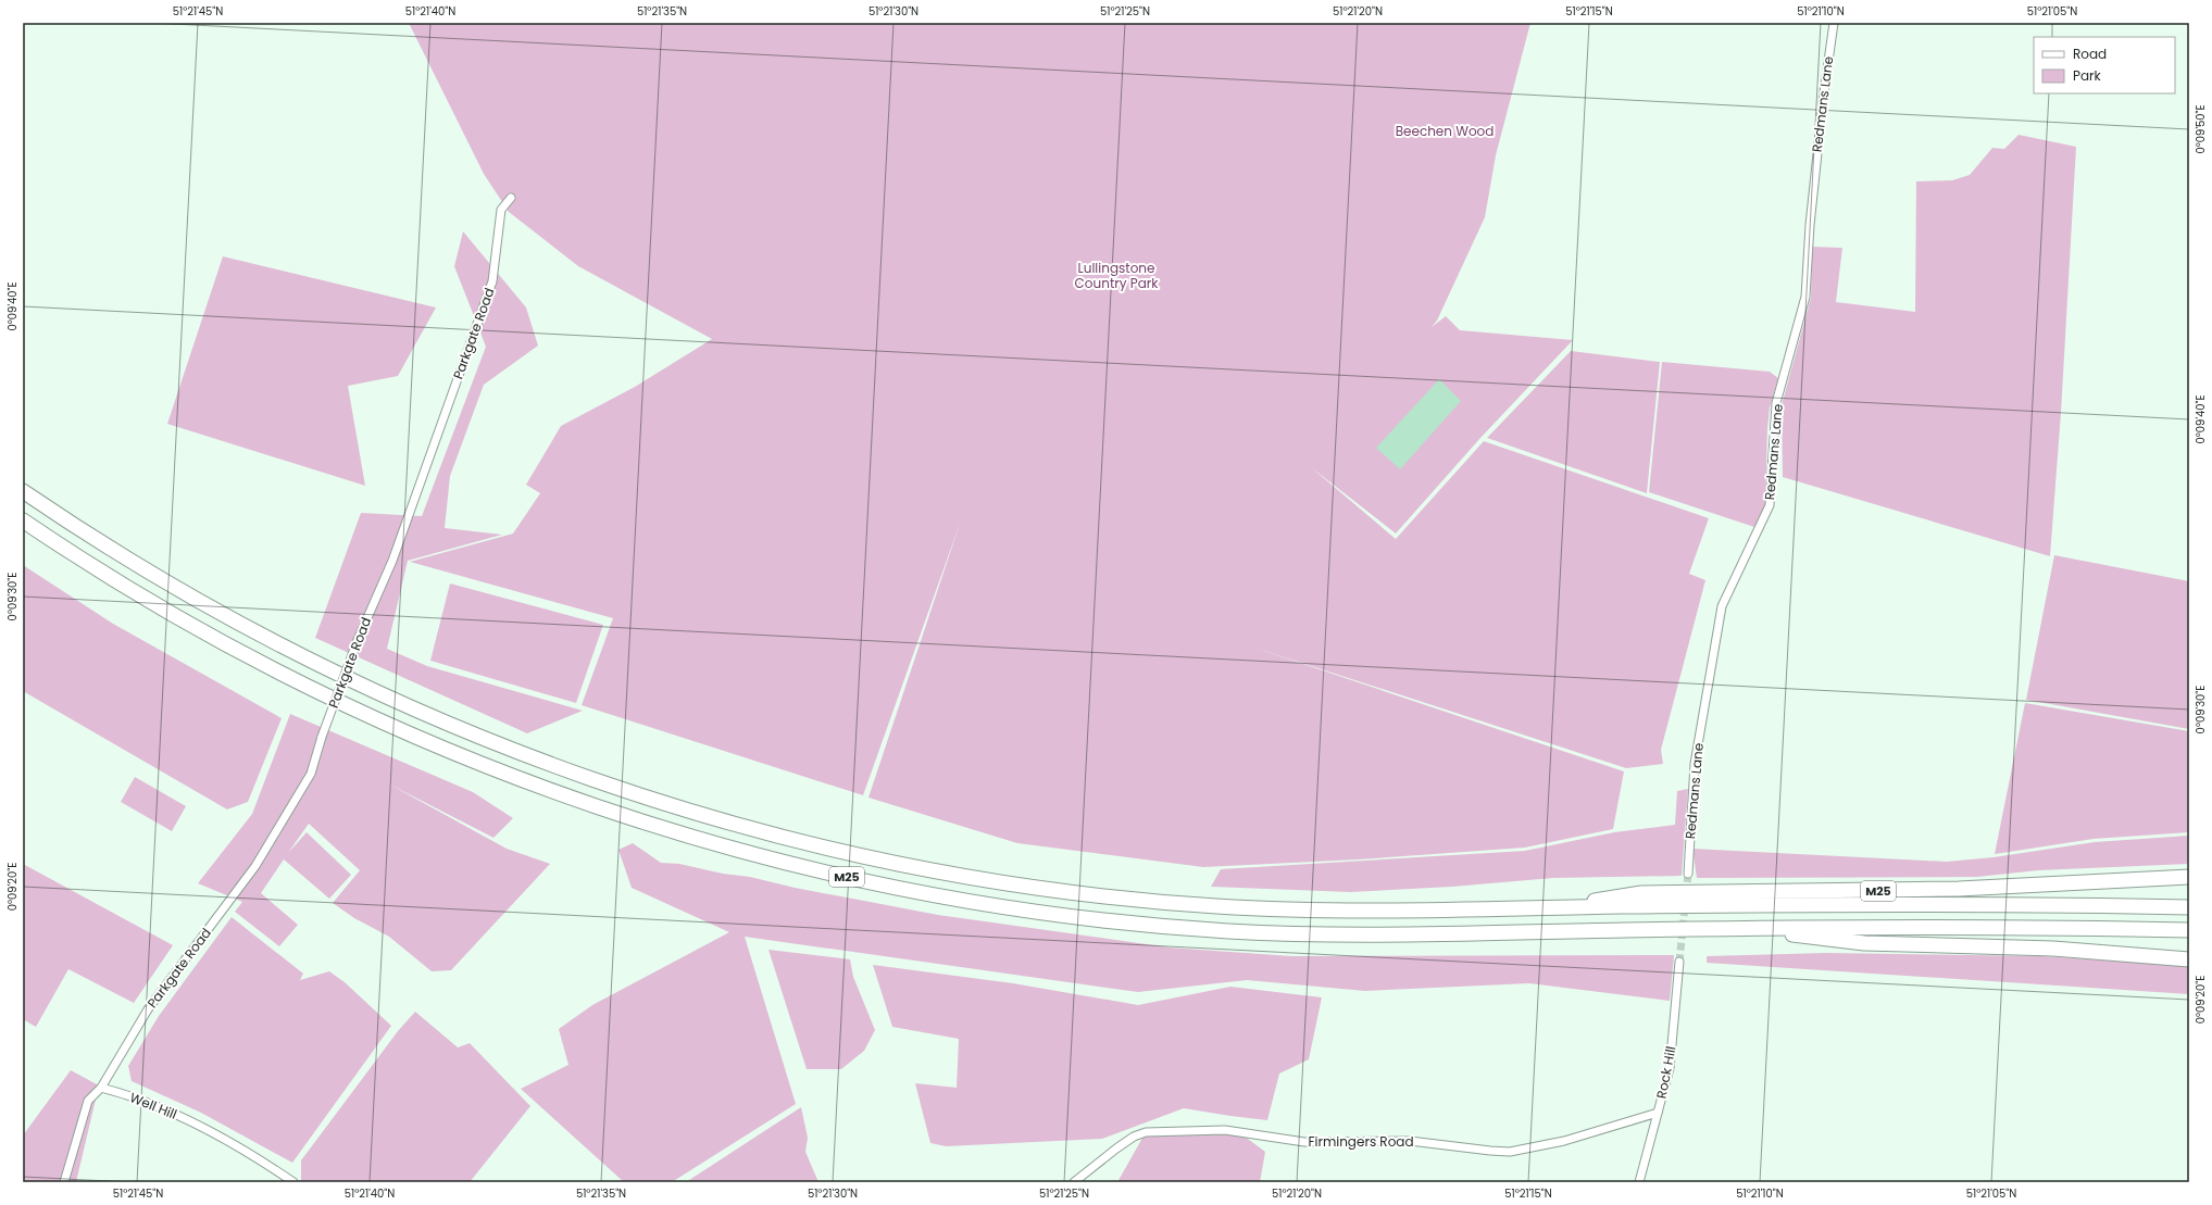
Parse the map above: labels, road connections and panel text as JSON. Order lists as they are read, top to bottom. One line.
{"streets":{"highway":["M25"],"street":["Redmans Lane","Parkgate Road","Rock Hill","Well Hill","Firmingers Road"]},"crossings":[["Parkgate Road","Well Hill"],["Rock Hill","Firmingers Road"]],"parks":["Beechen Wood","Lullingstone Country Park"],"legend":["Road","Park"],"coordinates":["51°21'45\"N","51°21'40\"N","51°21'35\"N","51°21'30\"N","51°21'25\"N","51°21'20\"N","51°21'15\"N","51°21'10\"N","51°21'05\"N","0°09'50\"E","0°09'40\"E","0°09'30\"E","0°09'20\"E"]}
